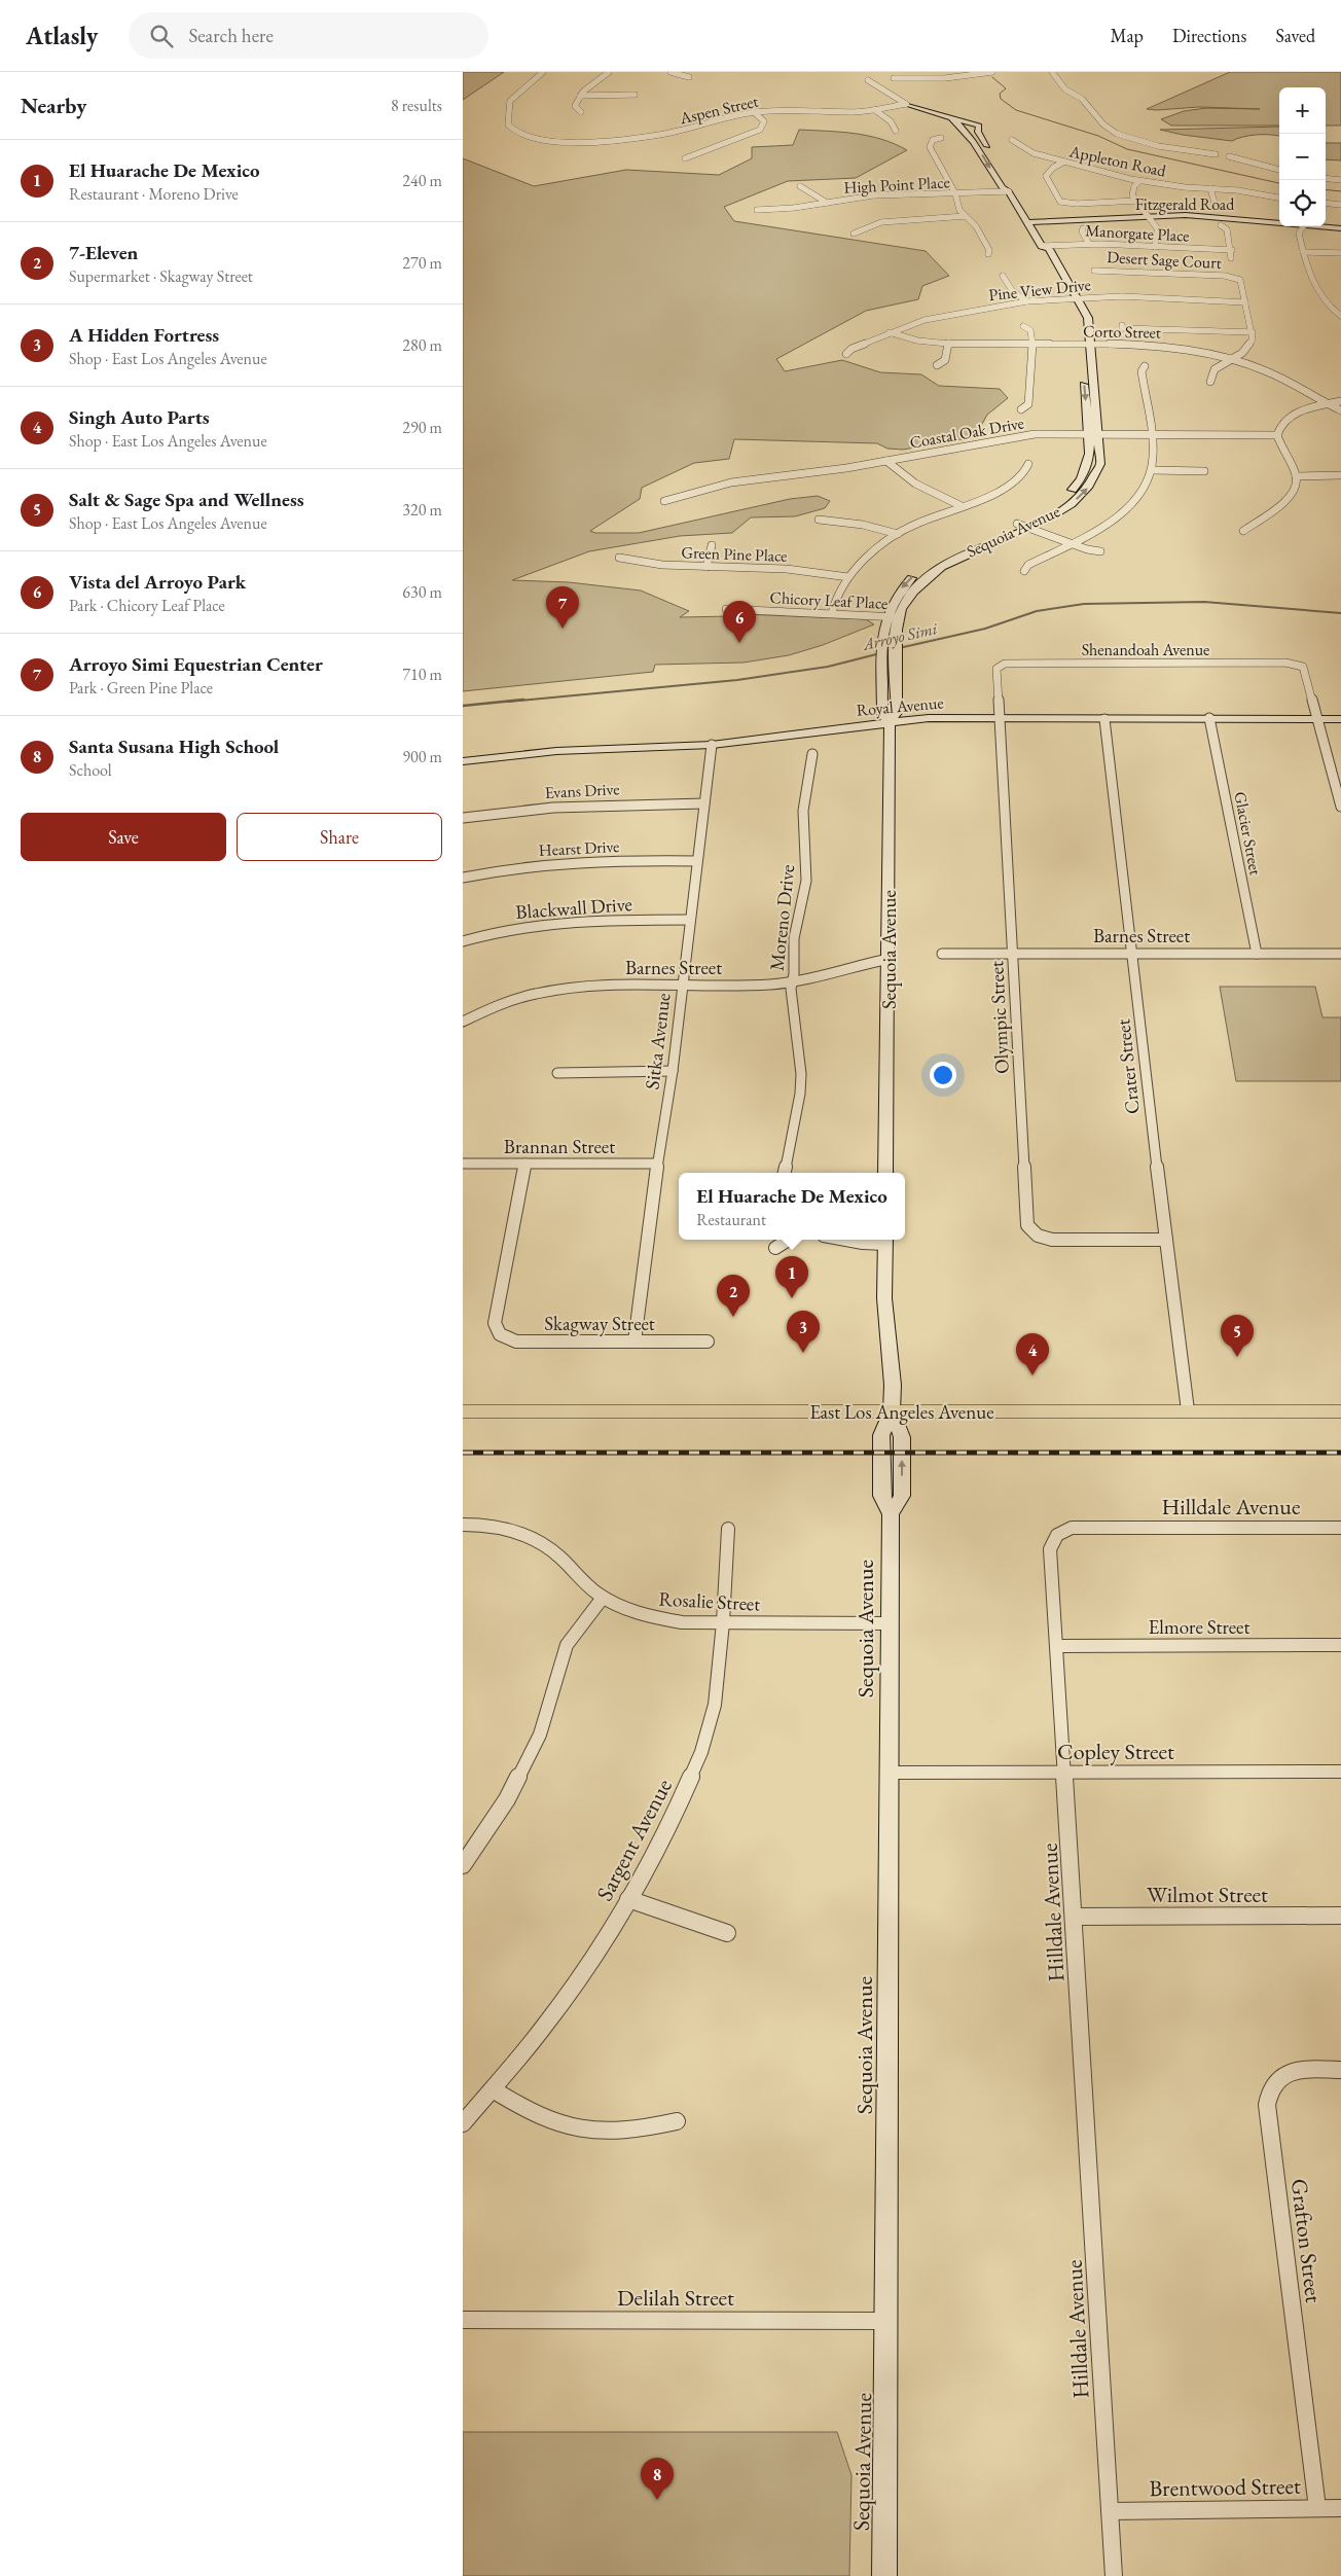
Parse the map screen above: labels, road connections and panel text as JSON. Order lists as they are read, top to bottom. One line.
{"streets":{"main road":["Fitzgerald Road","Sequoia Avenue","Royal Avenue","East Los Angeles Avenue"],"street":["Aspen Street","Appleton Road","High Point Place","Manorgate Place","Desert Sage Court","Pine View Drive","Corto Street","Coastal Oak Drive","Green Pine Place","Chicory Leaf Place","Shenandoah Avenue","Evans Drive","Glacier Street","Hearst Drive","Blackwall Drive","Moreno Drive","Barnes Street","Olympic Street","Sitka Avenue","Crater Street","Brannan Street","Skagway Street","Hilldale Avenue","Rosalie Street","Elmore Street","Copley Street","Sargent Avenue","Wilmot Street","Grafton Street","Delilah Street","Brentwood Street"]},"crossings":[["Aspen Street","Sequoia Avenue"],["High Point Place","Sequoia Avenue"],["Fitzgerald Road","Sequoia Avenue"],["Manorgate Place","Sequoia Avenue"],["Desert Sage Court","Pine View Drive"],["Pine View Drive","Corto Street"],["Pine View Drive","Sequoia Avenue"],["Corto Street","Sequoia Avenue"],["Coastal Oak Drive","Sequoia Avenue"],["Sequoia Avenue","Chicory Leaf Place"],["Sequoia Avenue","Royal Avenue"],["Sequoia Avenue","Barnes Street"],["Sequoia Avenue","East Los Angeles Avenue"],["Sequoia Avenue","Rosalie Street"],["Sequoia Avenue","Copley Street"],["Sequoia Avenue","Delilah Street"],["Shenandoah Avenue","Royal Avenue"],["Shenandoah Avenue","Olympic Street"],["Royal Avenue","Glacier Street"],["Royal Avenue","Olympic Street"],["Royal Avenue","Sitka Avenue"],["Royal Avenue","Crater Street"],["Evans Drive","Sitka Avenue"],["Glacier Street","Barnes Street"],["Hearst Drive","Sitka Avenue"],["Blackwall Drive","Sitka Avenue"],["Moreno Drive","Barnes Street"],["Barnes Street","Olympic Street"],["Barnes Street","Sitka Avenue"],["Barnes Street","Crater Street"],["Olympic Street","Crater Street"],["Sitka Avenue","Brannan Street"],["Sitka Avenue","Skagway Street"],["Crater Street","East Los Angeles Avenue"],["Brannan Street","Skagway Street"],["Hilldale Avenue","Elmore Street"],["Hilldale Avenue","Copley Street"],["Hilldale Avenue","Wilmot Street"],["Hilldale Avenue","Brentwood Street"],["Rosalie Street","Sargent Avenue"],["Grafton Street","Brentwood Street"]],"water":["Arroyo Simi"],"page":{"header":"Atlasly","search":"Search here","nav":["Map","Directions","Saved"],"heading":["Nearby","8 results"],"map_buttons":["+","−"],"list":[{"mark":"1","name":"El Huarache De Mexico","note":"Restaurant · Moreno Drive","value":"240 m"},{"mark":"2","name":"7-Eleven","note":"Supermarket · Skagway Street","value":"270 m"},{"mark":"3","name":"A Hidden Fortress","note":"Shop · East Los Angeles Avenue","value":"280 m"},{"mark":"4","name":"Singh Auto Parts","note":"Shop · East Los Angeles Avenue","value":"290 m"},{"mark":"5","name":"Salt & Sage Spa and Wellness","note":"Shop · East Los Angeles Avenue","value":"320 m"},{"mark":"6","name":"Vista del Arroyo Park","note":"Park · Chicory Leaf Place","value":"630 m"},{"mark":"7","name":"Arroyo Simi Equestrian Center","note":"Park · Green Pine Place","value":"710 m"},{"mark":"8","name":"Santa Susana High School","note":"School","value":"900 m"}],"pins":["7","6","1","2","3","5","4","8"],"buttons":["Save","Share"],"popup":["El Huarache De Mexico","Restaurant"]}}
